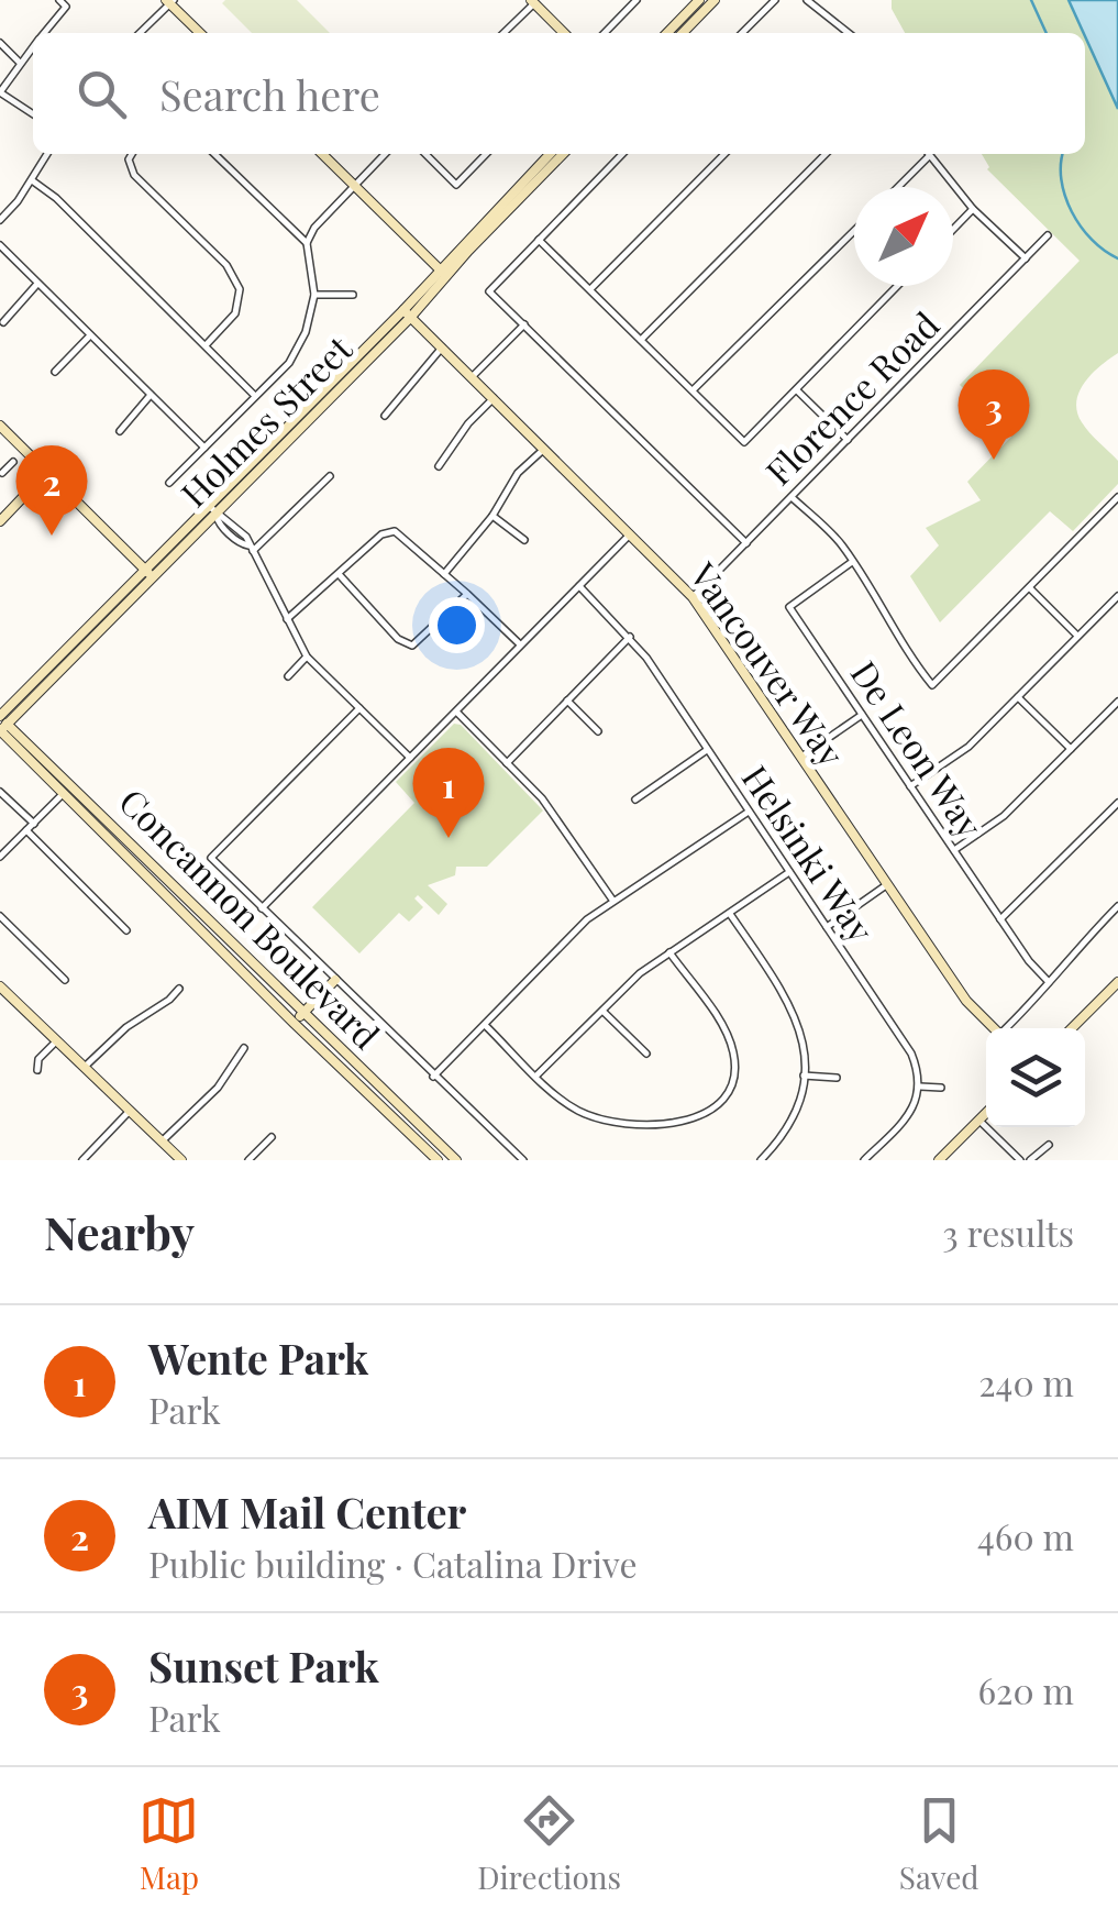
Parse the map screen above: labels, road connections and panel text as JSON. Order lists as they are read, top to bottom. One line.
{"streets":{"main road":["Holmes Street","Vancouver Way","Concannon Boulevard"],"street":["Florence Road","De Leon Way","Helsinki Way"]},"crossings":[["Florence Road","Vancouver Way"],["Holmes Street","Vancouver Way"],["Holmes Street","Concannon Boulevard"]],"north":"top right","page":{"search":"Search here","pins":["3","2","1"],"heading":["Nearby","3 results"],"list":[{"mark":"1","name":"Wente Park","note":"Park","value":"240 m"},{"mark":"2","name":"AIM Mail Center","note":"Public building · Catalina Drive","value":"460 m"},{"mark":"3","name":"Sunset Park","note":"Park","value":"620 m"}],"nav":["Map","Directions","Saved"]}}
